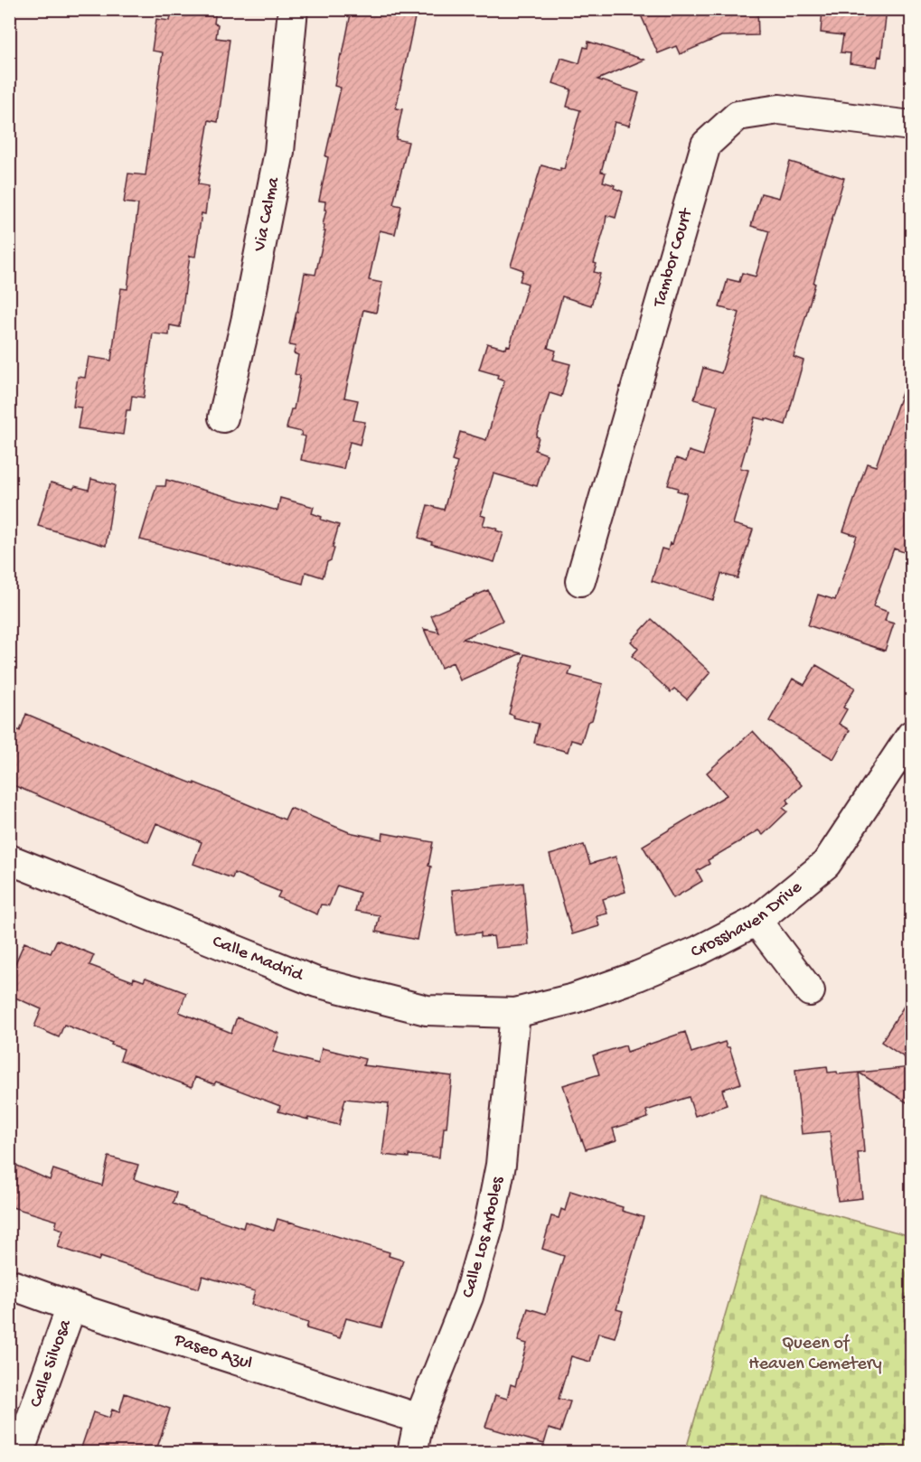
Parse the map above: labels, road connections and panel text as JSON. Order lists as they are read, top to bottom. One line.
{"streets":{"street":["Via Calma","Tambor Court","Crosshaven Drive","Calle Madrid","Calle Los Arboles","Paseo Azul","Calle Silvosa"]},"crossings":[["Crosshaven Drive","Calle Madrid"],["Crosshaven Drive","Calle Los Arboles"],["Calle Madrid","Calle Los Arboles"],["Calle Los Arboles","Paseo Azul"],["Paseo Azul","Calle Silvosa"]],"parks":["Queen of Heaven Cemetery"]}
